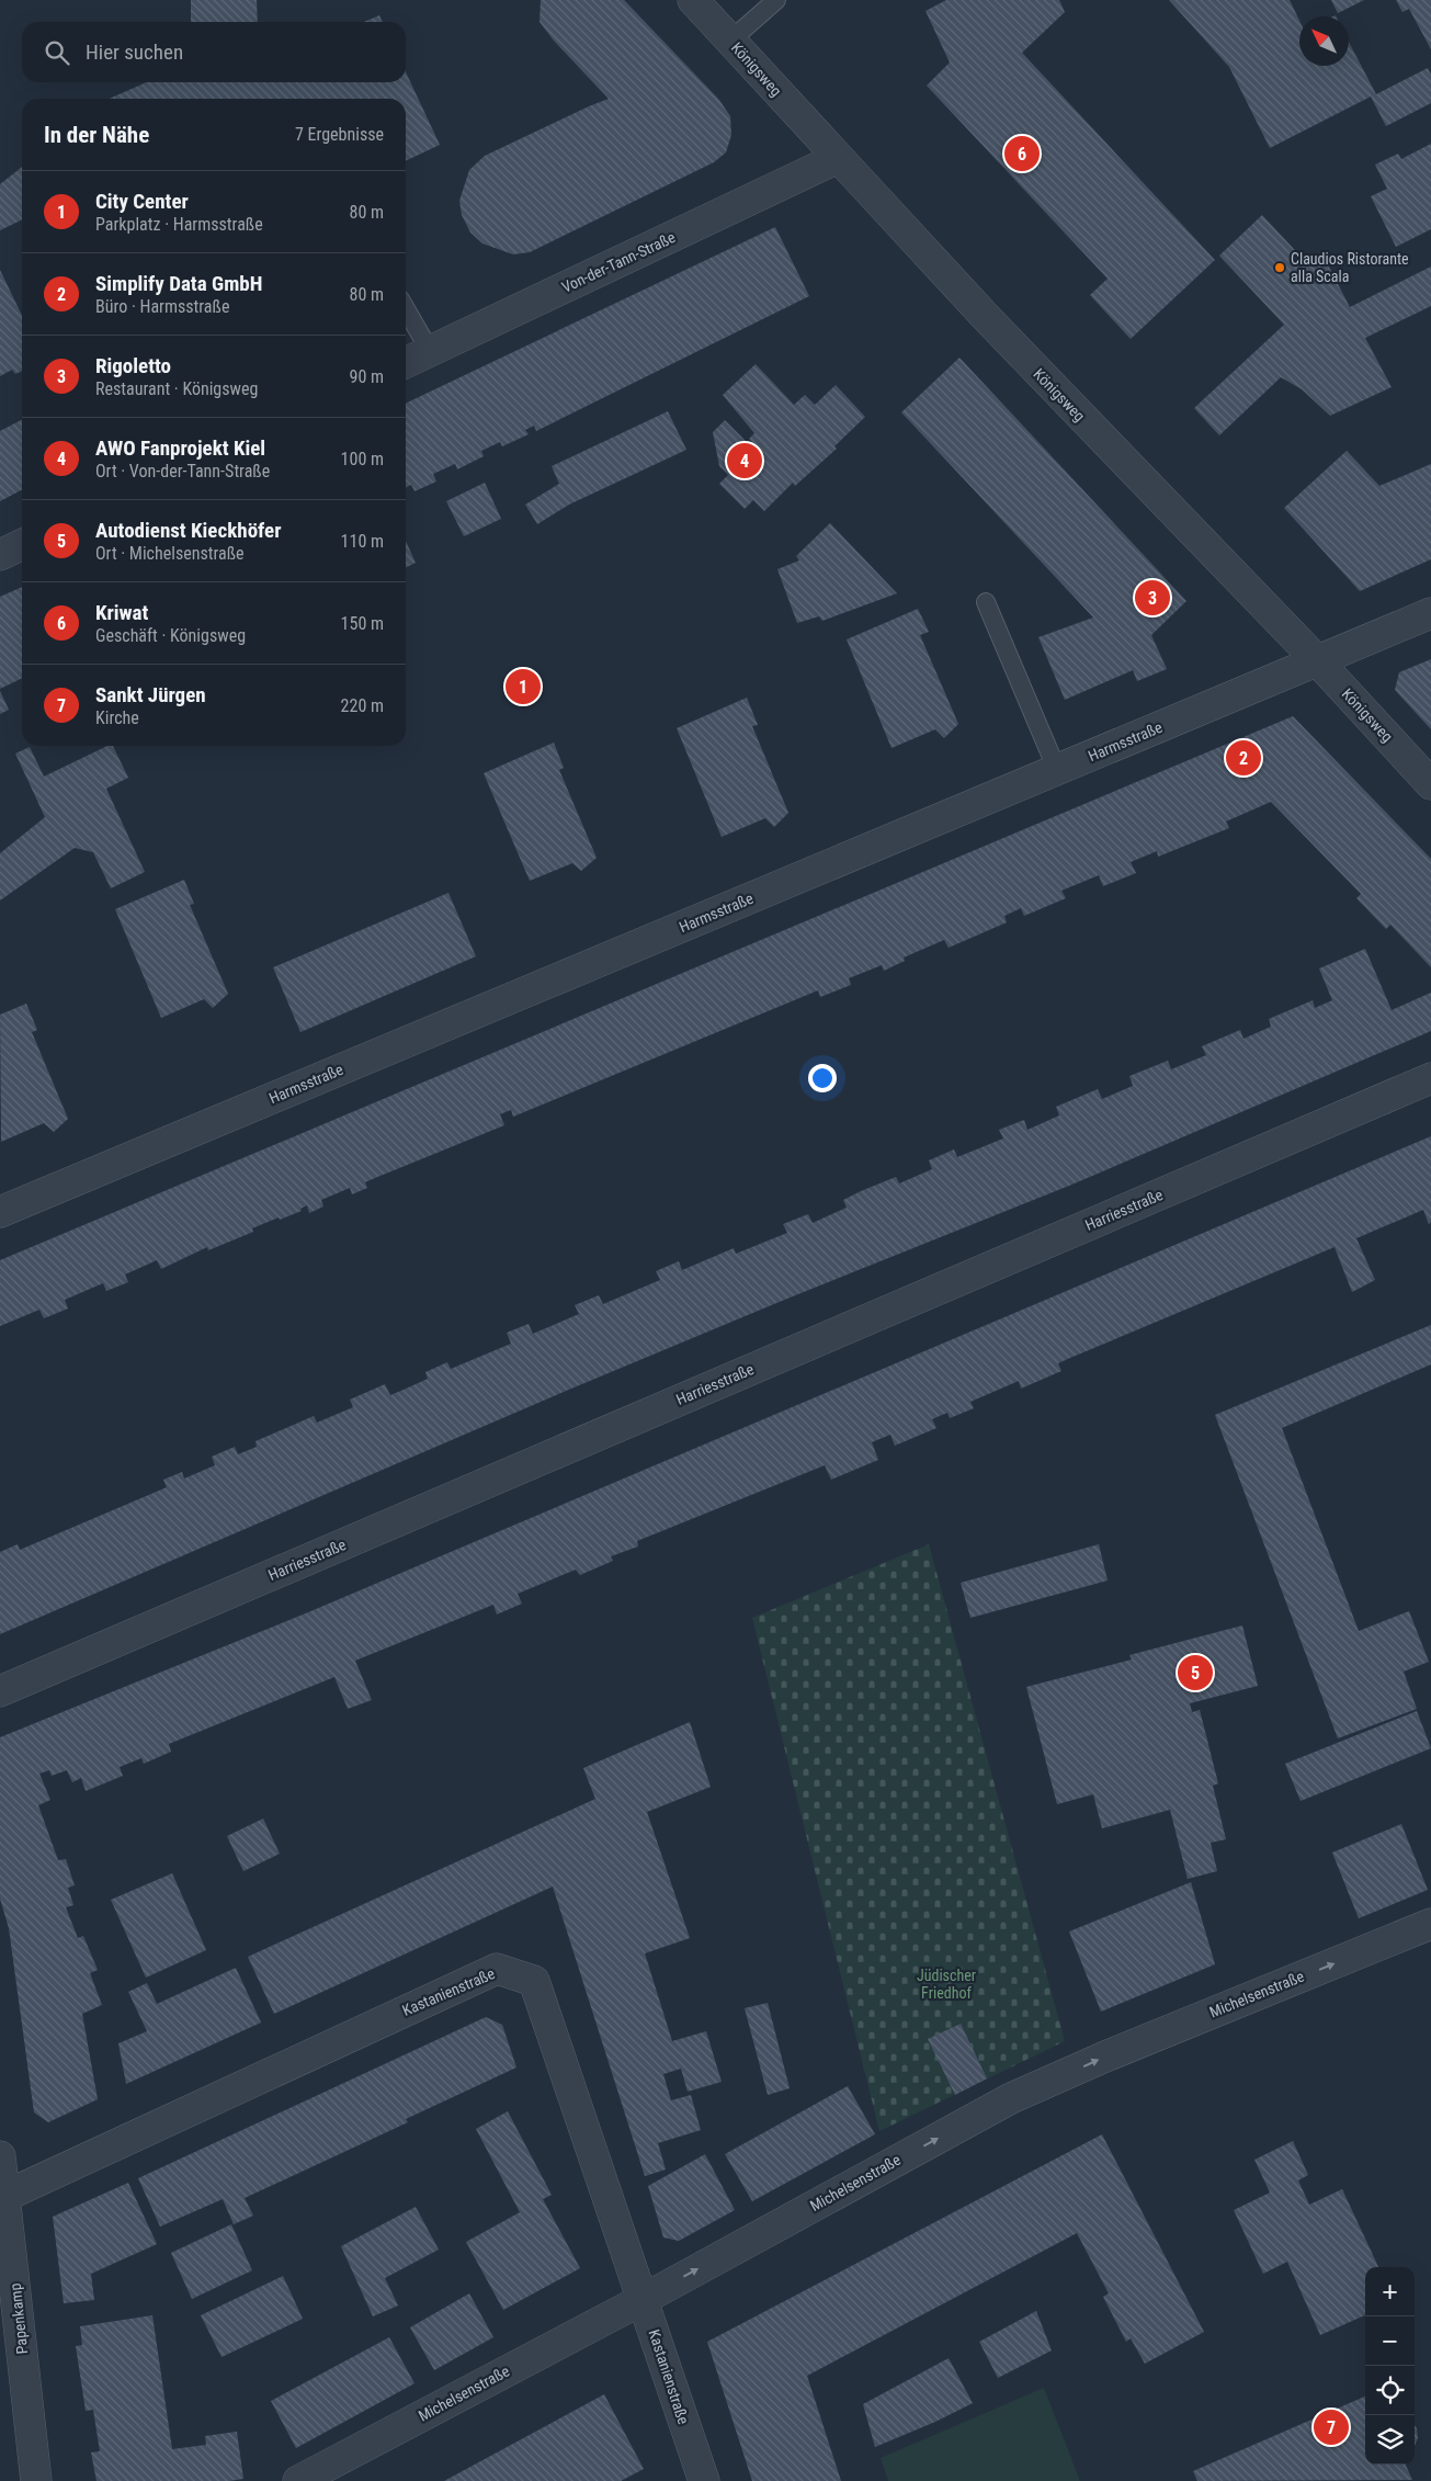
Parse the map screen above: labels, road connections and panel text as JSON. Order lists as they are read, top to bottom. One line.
{"streets":{"street":["Königsweg","Von-der-Tann-Straße","Harmsstraße","Harriesstraße","Kastanienstraße","Michelsenstraße","Papenkamp"]},"crossings":[["Königsweg","Von-der-Tann-Straße"],["Königsweg","Harmsstraße"],["Kastanienstraße","Michelsenstraße"],["Kastanienstraße","Papenkamp"]],"one_way":["Michelsenstraße"],"parks":["Jüdischer Friedhof"],"places":["Claudios Ristorante alla Scala"],"north":"top left","page":{"search":"Hier suchen","heading":["In der Nähe","7 Ergebnisse"],"pins":["6","4","3","1","2","5","7"],"list":[{"mark":"1","name":"City Center","note":"Parkplatz · Harmsstraße","value":"80 m"},{"mark":"2","name":"Simplify Data GmbH","note":"Büro · Harmsstraße","value":"80 m"},{"mark":"3","name":"Rigoletto","note":"Restaurant · Königsweg","value":"90 m"},{"mark":"4","name":"AWO Fanprojekt Kiel","note":"Ort · Von-der-Tann-Straße","value":"100 m"},{"mark":"5","name":"Autodienst Kieckhöfer","note":"Ort · Michelsenstraße","value":"110 m"},{"mark":"6","name":"Kriwat","note":"Geschäft · Königsweg","value":"150 m"},{"mark":"7","name":"Sankt Jürgen","note":"Kirche","value":"220 m"}],"map_buttons":["+","−"]}}
